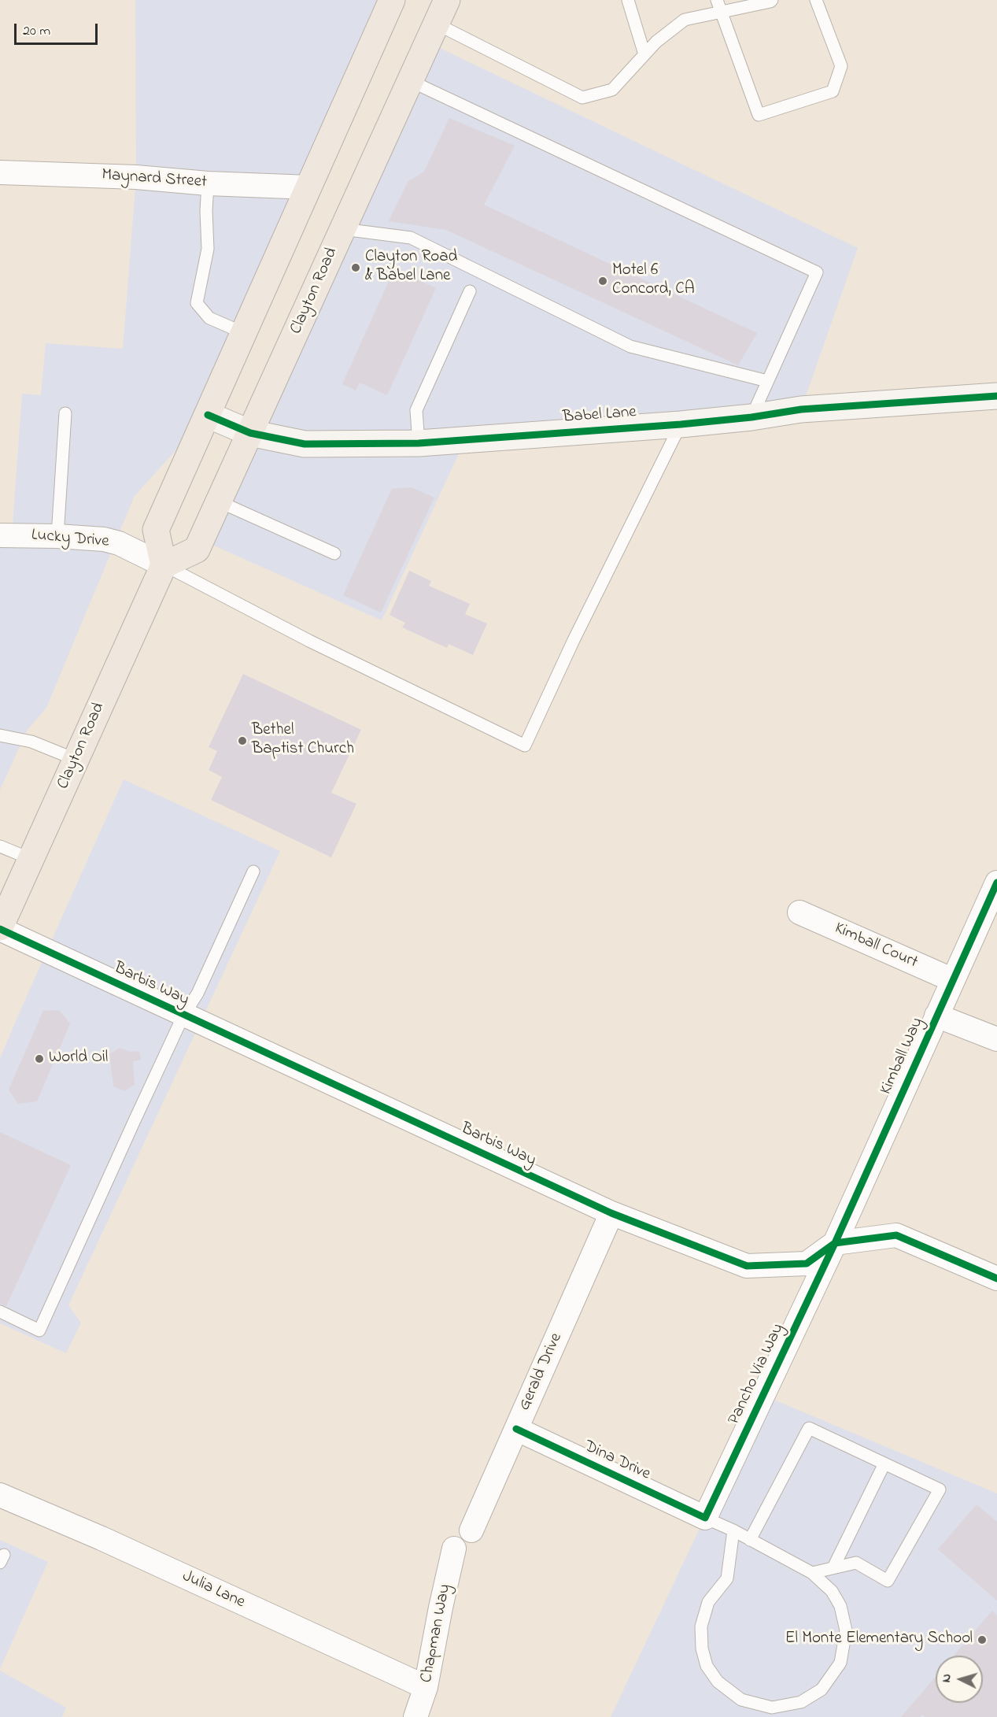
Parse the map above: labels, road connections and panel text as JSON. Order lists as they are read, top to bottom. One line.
{"streets":{"main road":["Clayton Road"],"street":["Maynard Street","Babel Lane","Lucky Drive","Kimball Court","Barbis Way","Kimball Way","Gerald Drive","Pancho Via Way","Dina Drive","Julia Lane","Chapman Way"]},"crossings":[["Clayton Road","Babel Lane"],["Clayton Road","Lucky Drive"],["Clayton Road","Barbis Way"],["Kimball Court","Kimball Way"],["Barbis Way","Kimball Way"],["Barbis Way","Gerald Drive"],["Barbis Way","Pancho Via Way"],["Kimball Way","Pancho Via Way"],["Gerald Drive","Dina Drive"],["Pancho Via Way","Dina Drive"],["Julia Lane","Chapman Way"]],"places":["Clayton Road & Babel Lane","Motel 6 Concord, CA","Bethel Baptist Church","World Oil","El Monte Elementary School"],"scale_bar":"20 m","north":"left"}
